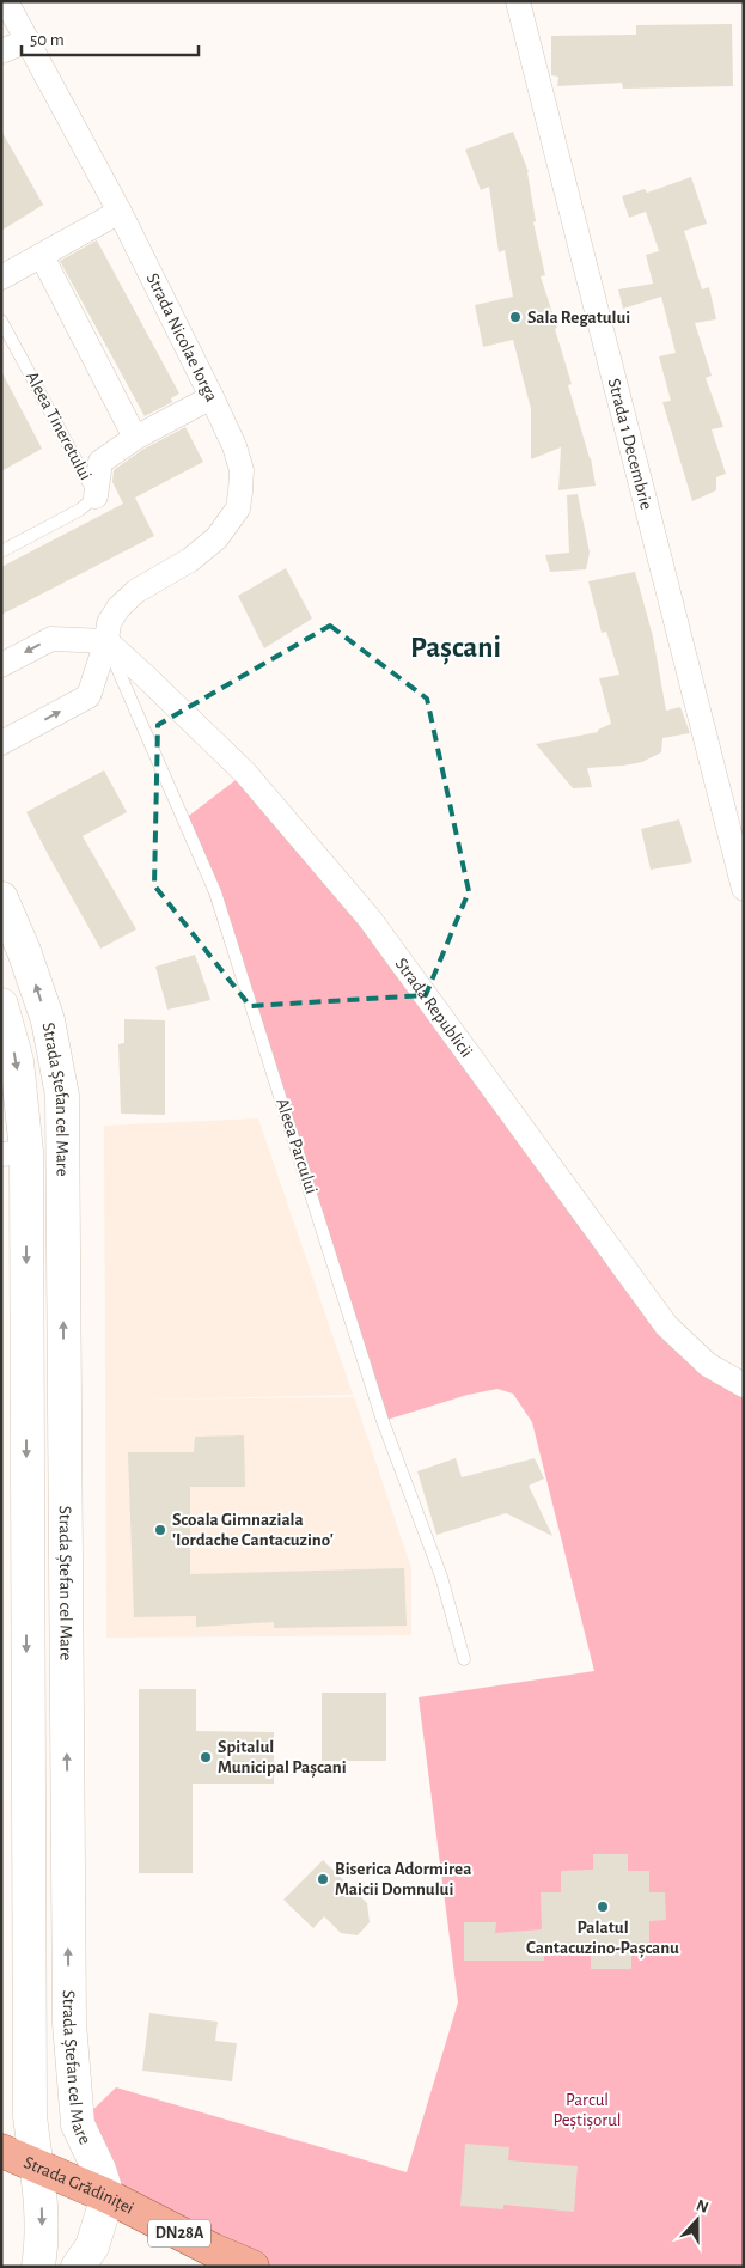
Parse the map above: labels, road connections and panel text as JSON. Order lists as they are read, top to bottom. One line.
{"streets":{"main road":["Strada Ștefan cel Mare","Strada Grădiniței","DN28A"],"street":["Strada Nicolae Iorga","Strada 1 Decembrie","Strada Republicii"],"lane":["Aleea Tineretului","Aleea Parcului"]},"crossings":[["Strada Nicolae Iorga","Strada Republicii"],["Strada Nicolae Iorga","Aleea Parcului"],["Strada Republicii","Aleea Parcului"],["Strada Ștefan cel Mare","Strada Grădiniței"]],"districts":["Pașcani"],"parks":["Parcul Peștișorul"],"places":["Sala Regatului","Scoala Gimnaziala 'Iordache Cantacuzino'","Spitalul Municipal Pașcani","Biserica Adormirea Maicii Domnului","Palatul Cantacuzino-Pașcanu"],"scale_bar":"50 m","north":"top"}
